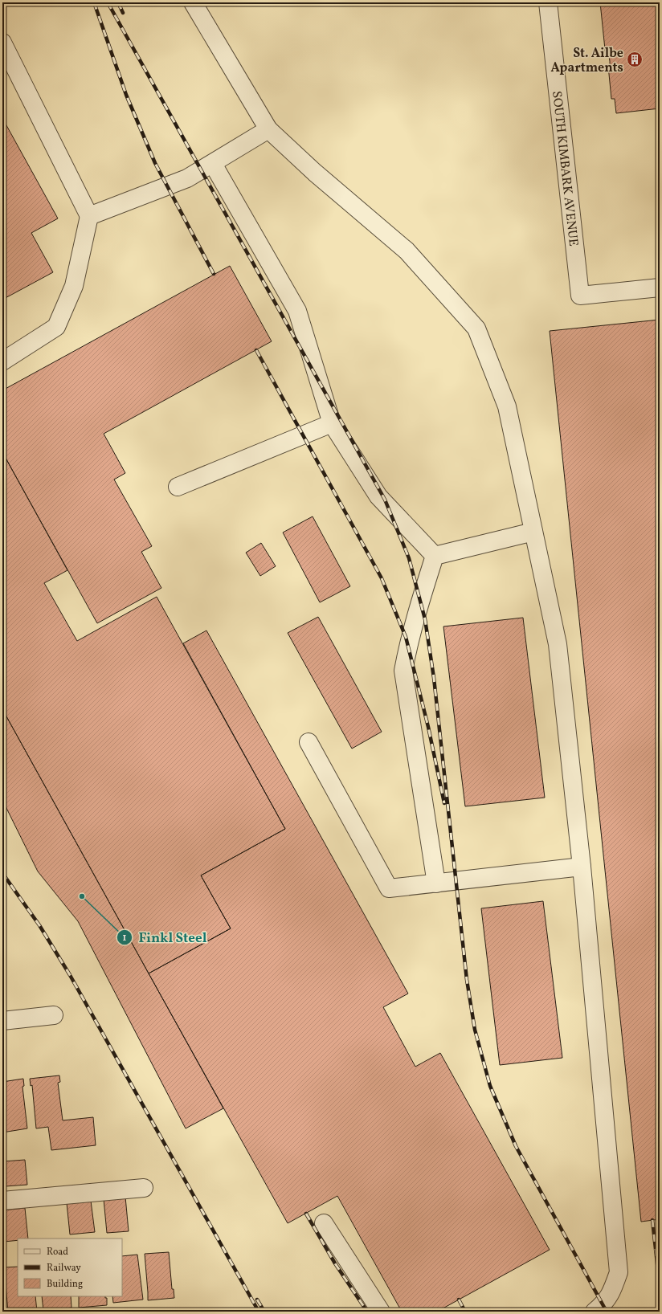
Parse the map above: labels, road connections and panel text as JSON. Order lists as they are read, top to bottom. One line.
{"streets":{"street":["SOUTH KIMBARK AVENUE"]},"places":{"building":["St. Ailbe Apartments"],"other":["Finkl Steel"]},"legend":["Road","Railway","Building"]}
